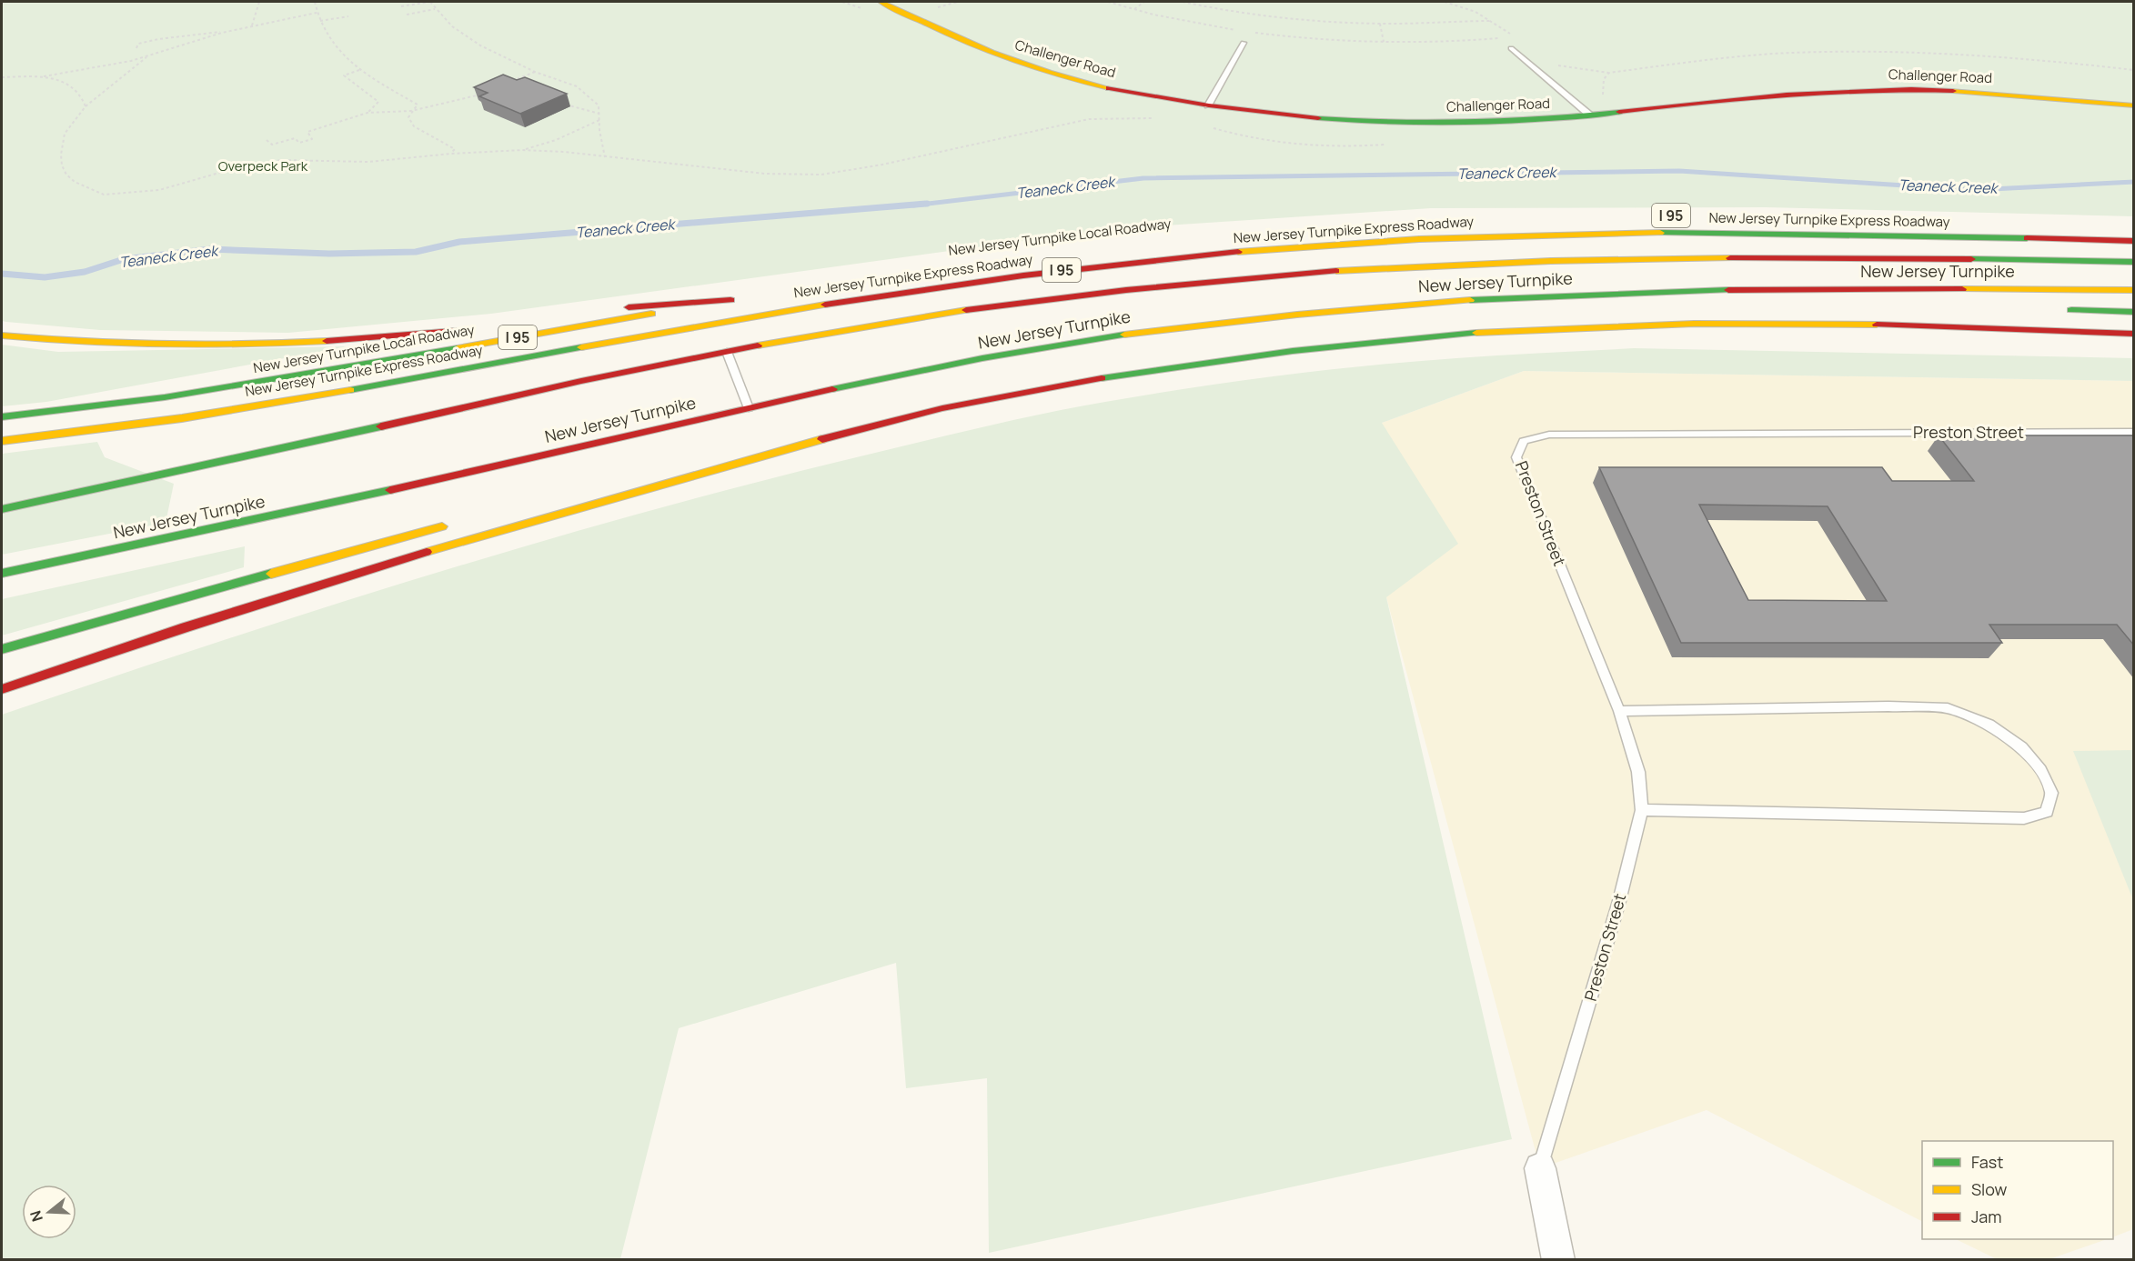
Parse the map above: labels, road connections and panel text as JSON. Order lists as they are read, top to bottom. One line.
{"streets":{"main road":["Challenger Road","I 95","New Jersey Turnpike Express Roadway","New Jersey Turnpike Local Roadway","New Jersey Turnpike"],"lane":["Preston Street"]},"water":["Teaneck Creek"],"parks":["Overpeck Park"],"legend":["Fast","Slow","Jam"],"north":"left"}
